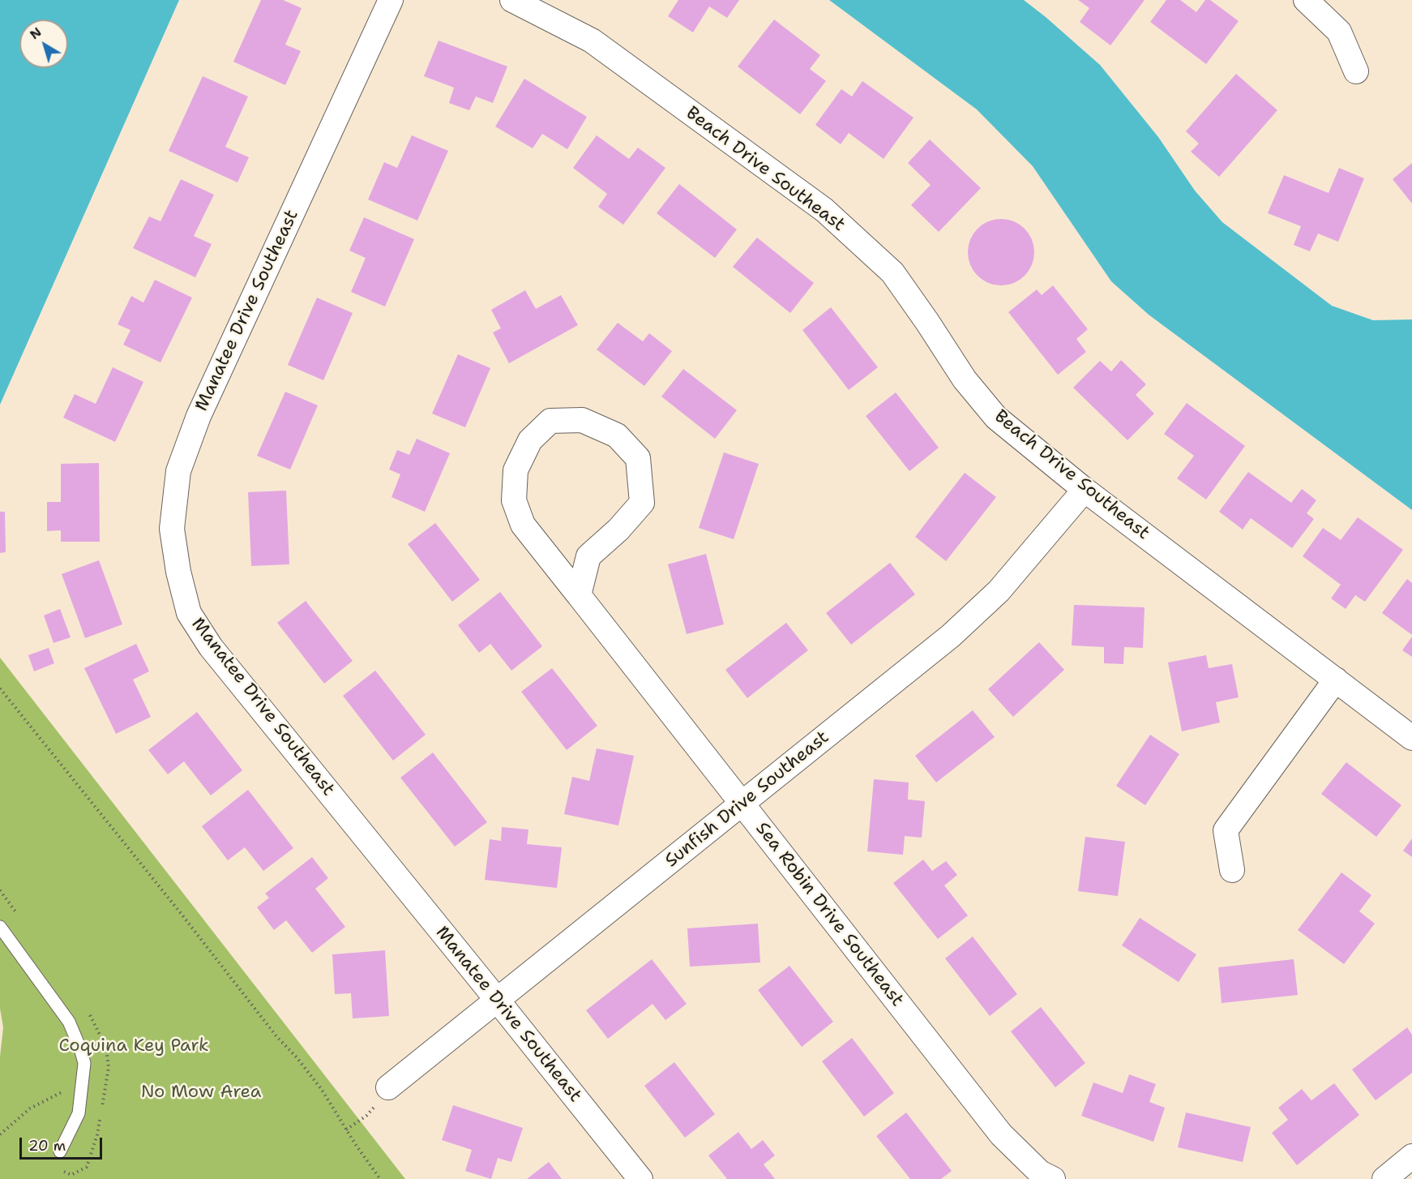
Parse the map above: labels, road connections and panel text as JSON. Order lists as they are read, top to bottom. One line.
{"streets":{"street":["Beach Drive Southeast","Manatee Drive Southeast","Sunfish Drive Southeast","Sea Robin Drive Southeast"]},"crossings":[["Beach Drive Southeast","Sunfish Drive Southeast"],["Manatee Drive Southeast","Sunfish Drive Southeast"],["Sunfish Drive Southeast","Sea Robin Drive Southeast"]],"parks":["Coquina Key Park","No Mow Area"],"scale_bar":"20 m","north":"top left"}
